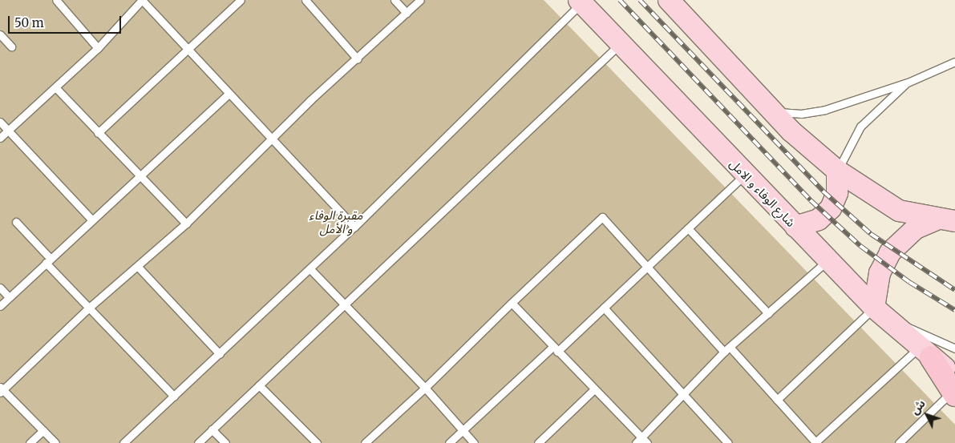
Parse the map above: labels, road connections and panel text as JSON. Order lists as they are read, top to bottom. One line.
{"streets":{"main road":["شارع الوفاء و الامل"]},"parks":["مقبرة الوفاء و الأمل"],"scale_bar":"50 m","north":"top left"}
